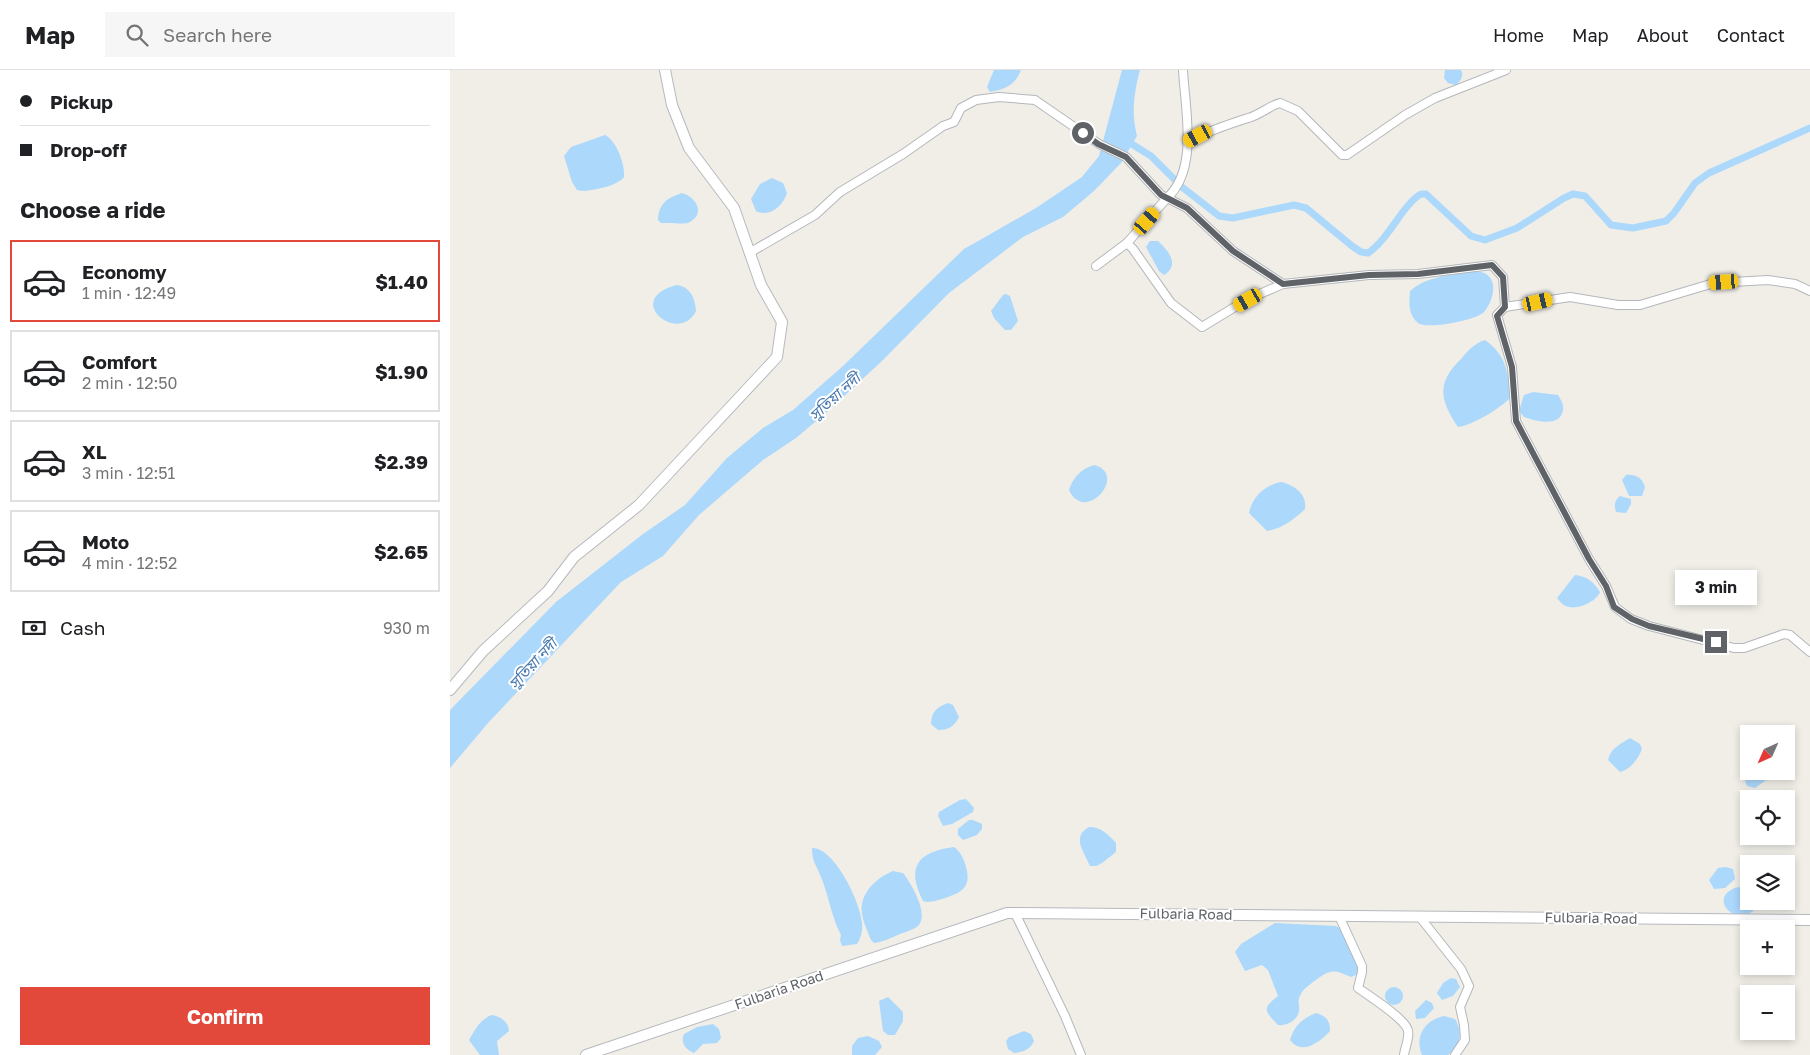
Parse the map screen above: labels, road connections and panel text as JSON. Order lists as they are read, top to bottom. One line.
{"streets":{"main road":["Fulbaria Road"]},"water":["সুতিয়া নদী"],"north":"bottom left","page":{"header":"Map","search":"Search here","nav":["Home","Map","About","Contact"],"banner":["Pickup","Drop-off"],"heading":"Choose a ride","list":[{"name":"Economy","note":"1 min · 12:49","value":"$1.40"},{"name":"Comfort","note":"2 min · 12:50","value":"$1.90"},{"name":"XL","note":"3 min · 12:51","value":"$2.39"},{"name":"Moto","note":"4 min · 12:52","value":"$2.65"}],"bubble":"3 min","pay":["Cash","930 m"],"map_buttons":["+","−"],"buttons":"Confirm"}}
